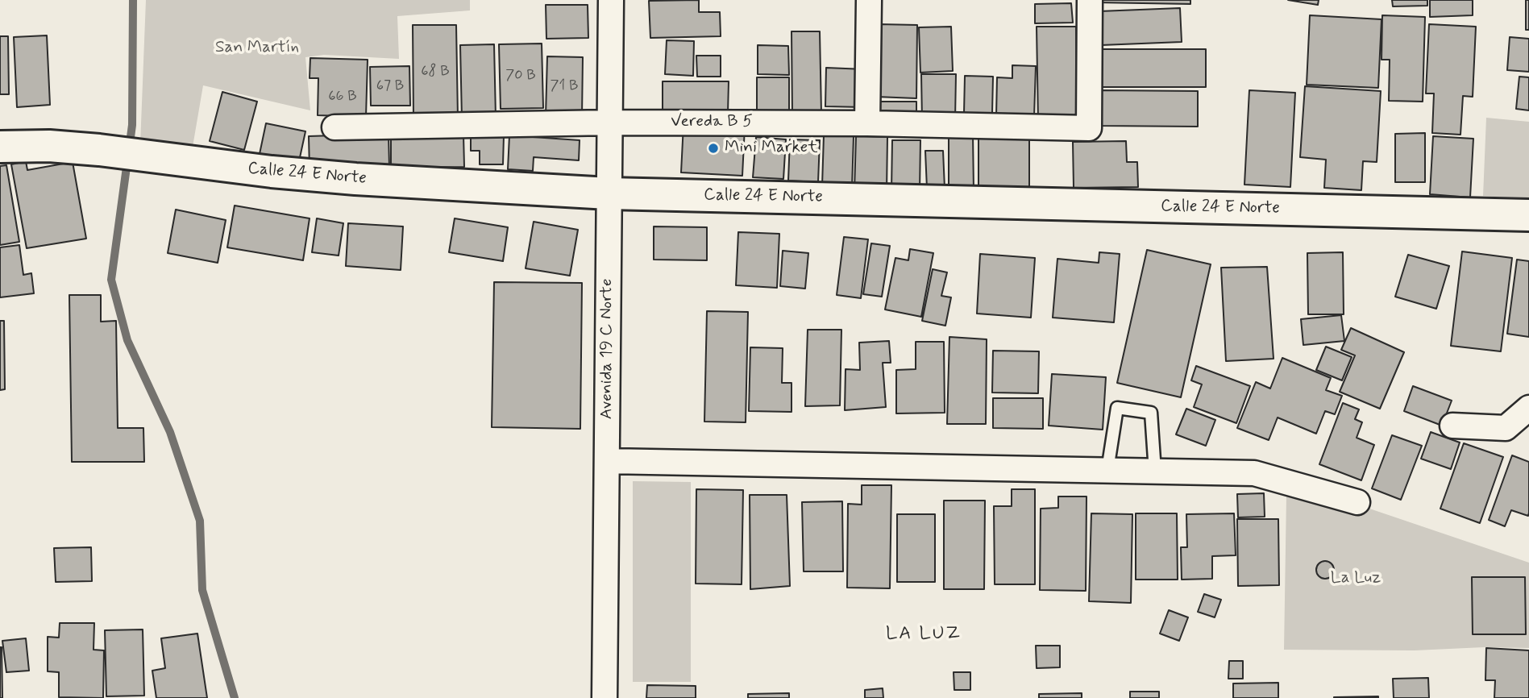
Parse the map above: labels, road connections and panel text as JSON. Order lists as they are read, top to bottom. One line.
{"streets":{"main road":["Calle 24 E Norte"],"street":["Vereda B 5","Avenida 19 C Norte"]},"crossings":[["Vereda B 5","Avenida 19 C Norte"],["Calle 24 E Norte","Avenida 19 C Norte"]],"districts":["LA LUZ"],"parks":["San Martín","La Luz"],"places":["Mini Market"],"house_numbers":["68 B","70 B","67 B","71 B","66 B"]}
